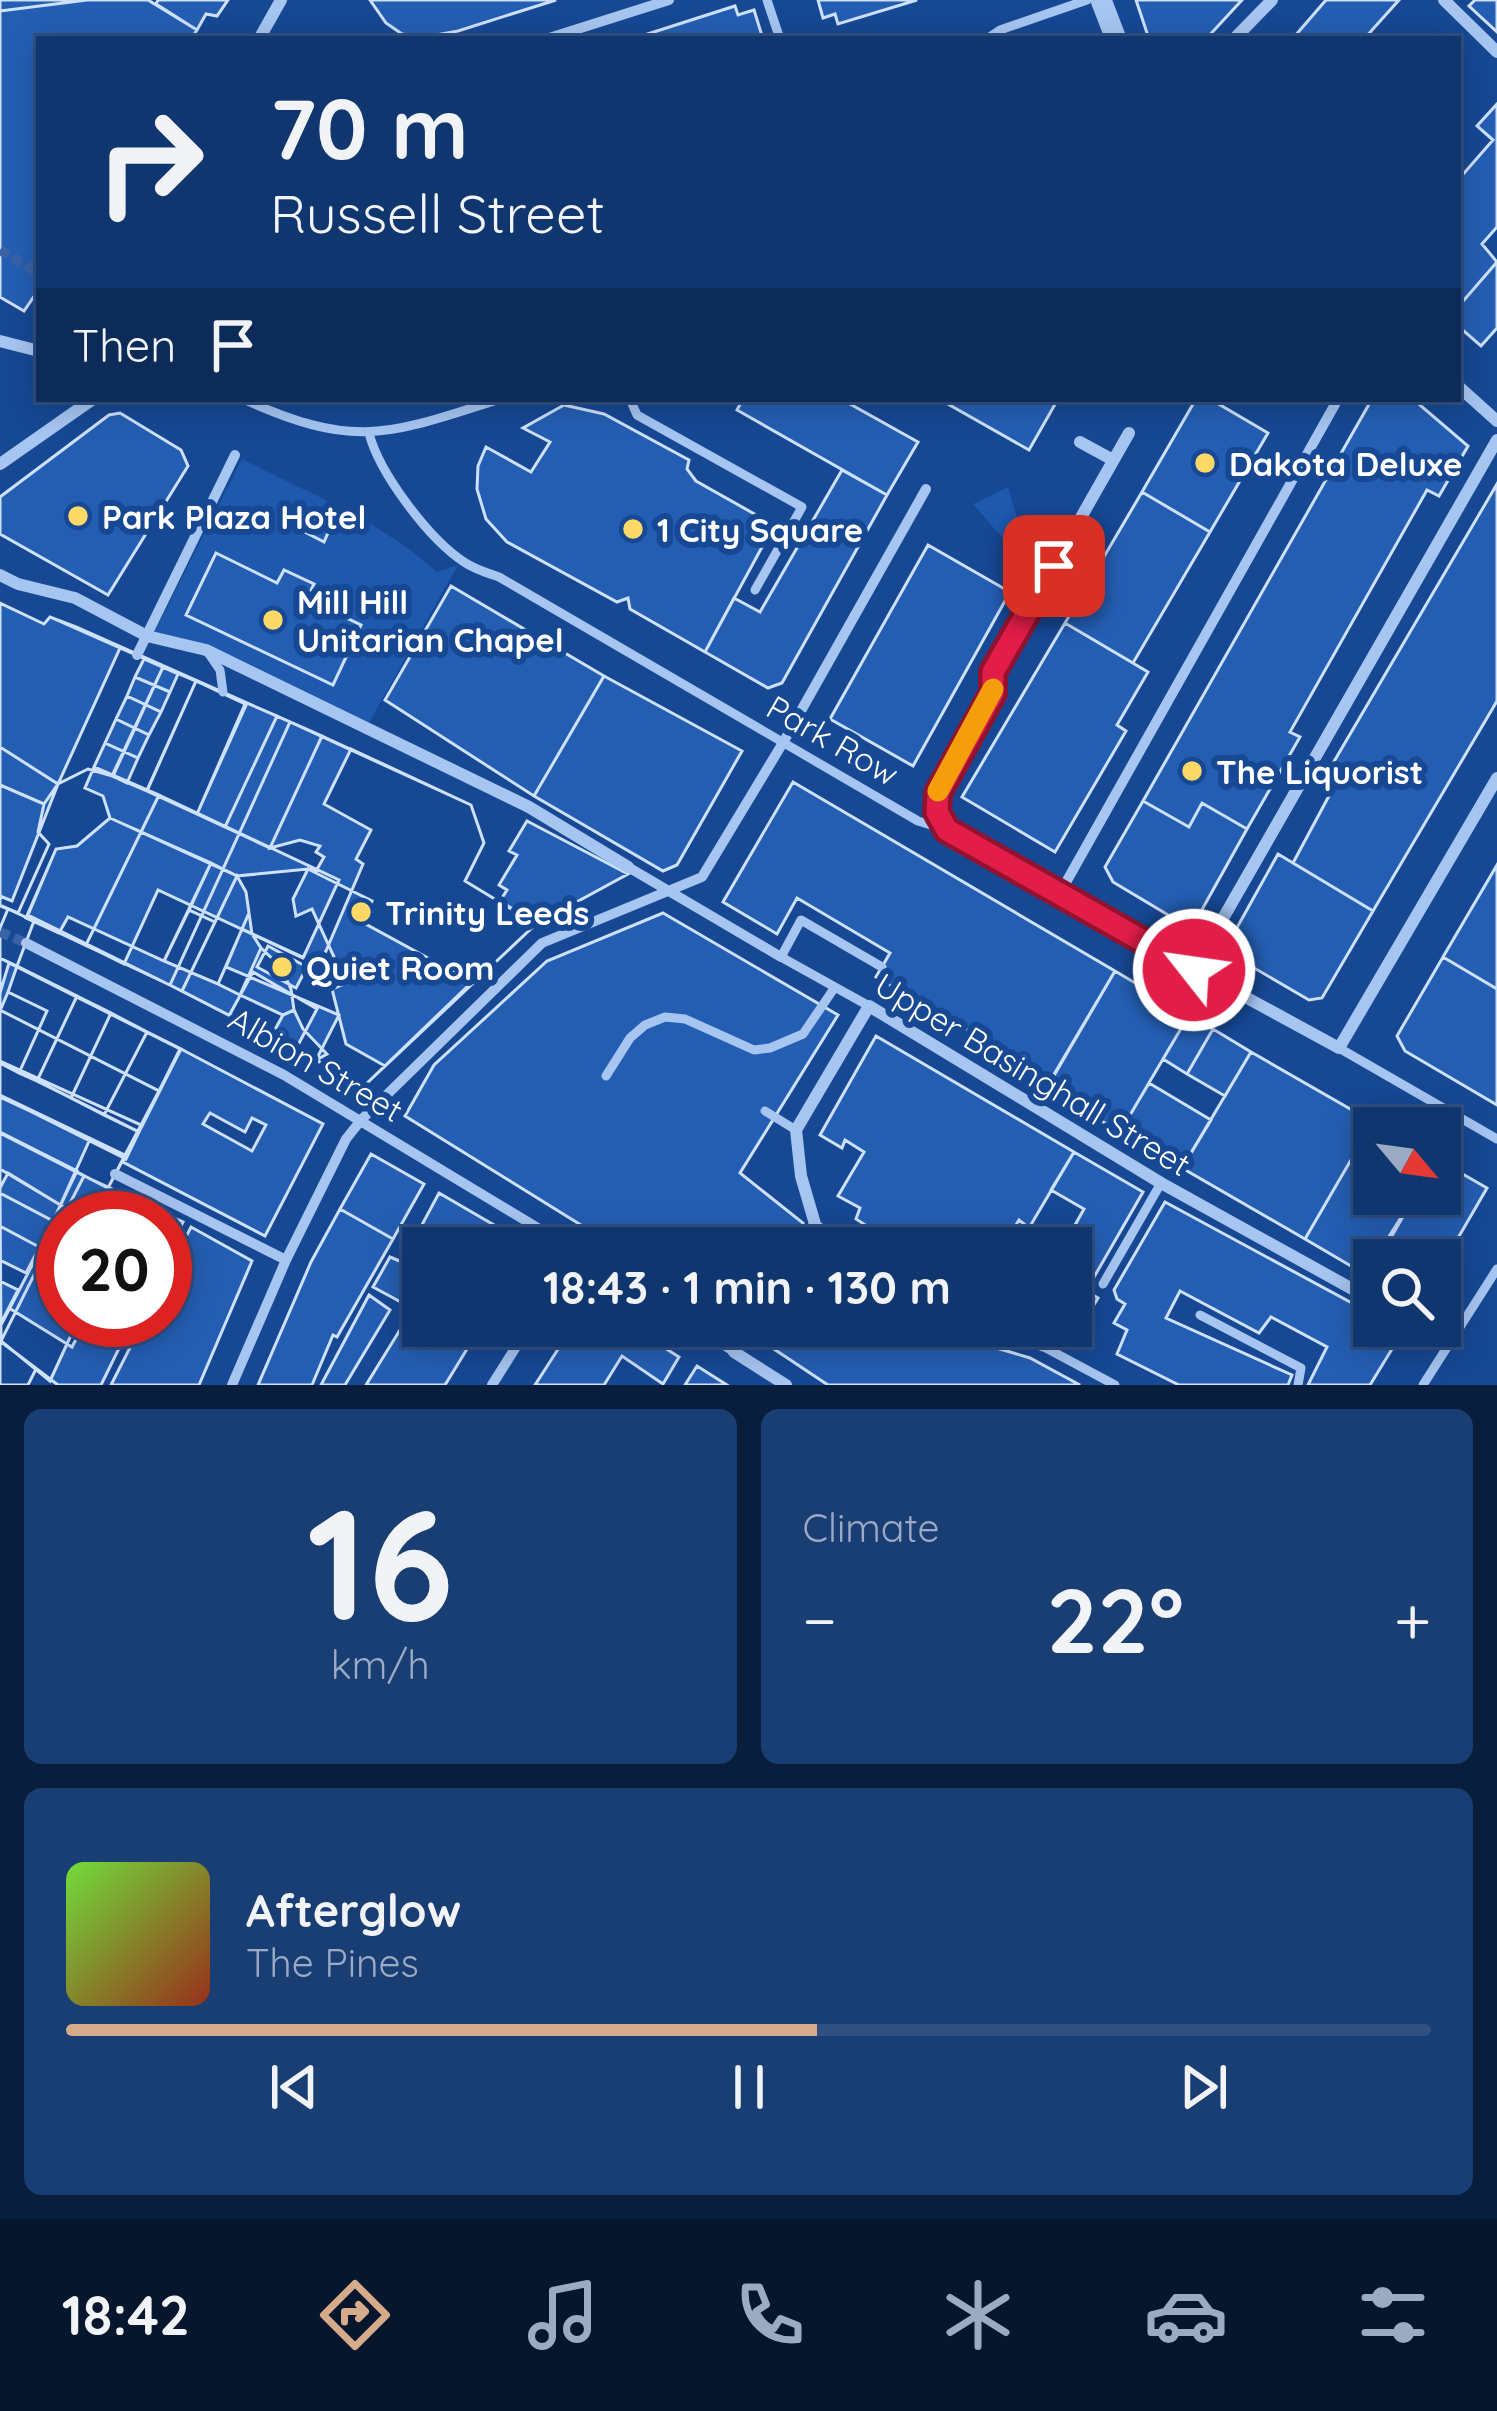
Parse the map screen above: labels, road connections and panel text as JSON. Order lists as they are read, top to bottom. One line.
{"streets":{"street":["Park Row","Albion Street","Upper Basinghall Street"]},"places":["Dakota Deluxe","Park Plaza Hotel","1 City Square","Mill Hill Unitarian Chapel","The Liquorist","Trinity Leeds","Quiet Room"],"north":"bottom right","page":{"turn":["70 m","Russell Street"],"then":"Then","limit":"20","trip":"18:43 · 1 min · 130 m","tile":[["16","km/h"],"Climate"],"heat":["−","22°","+"],"song":["Afterglow","The Pines"],"tabs":"18:42"}}
